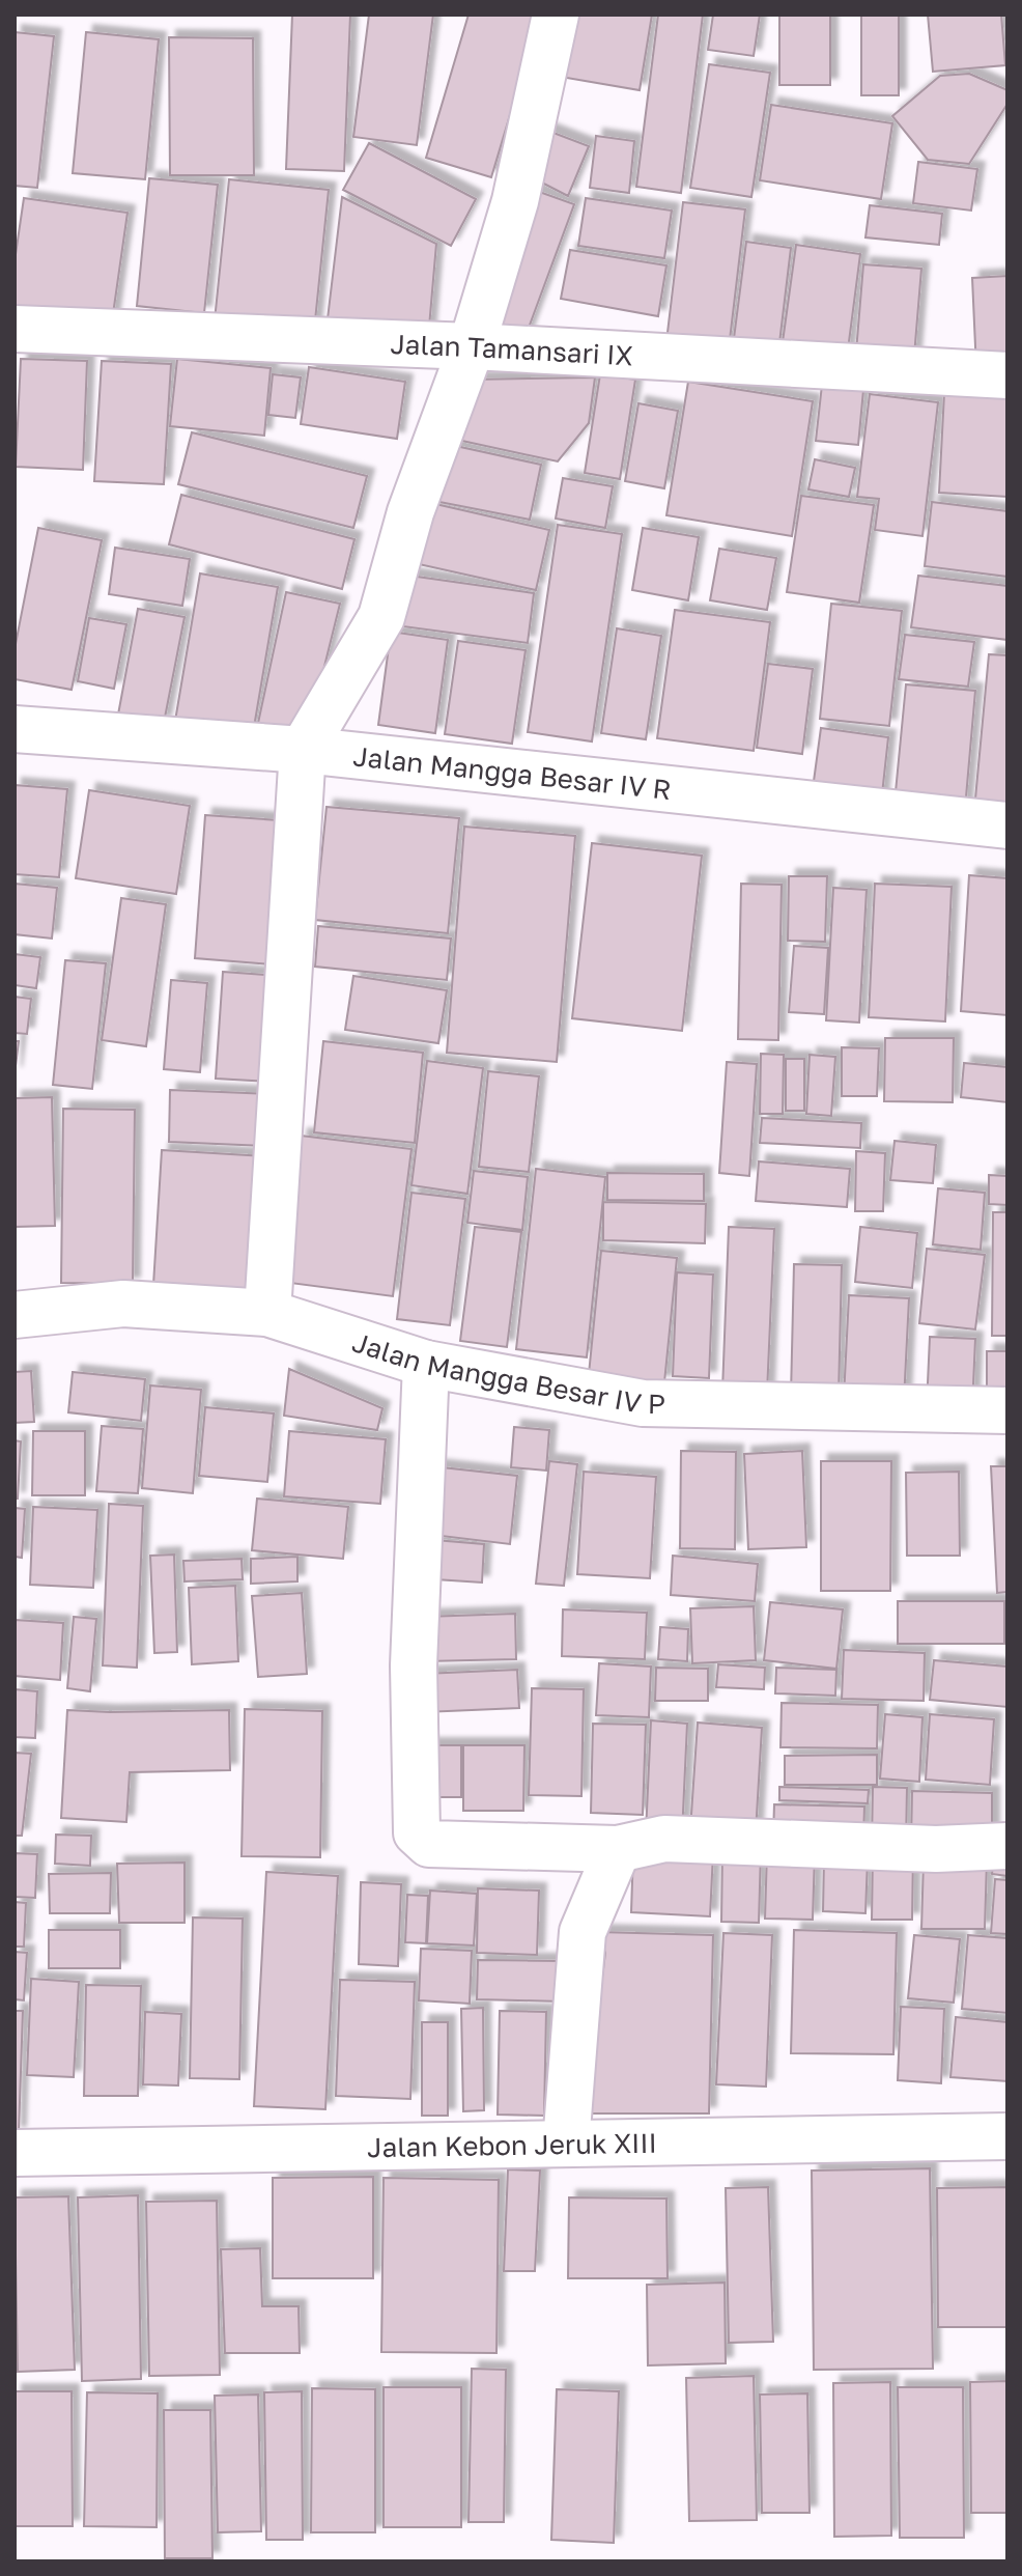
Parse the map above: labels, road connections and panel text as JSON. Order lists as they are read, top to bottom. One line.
{"streets":{"street":["Jalan Tamansari IX","Jalan Mangga Besar IV R","Jalan Mangga Besar IV P","Jalan Kebon Jeruk XIII"]}}
